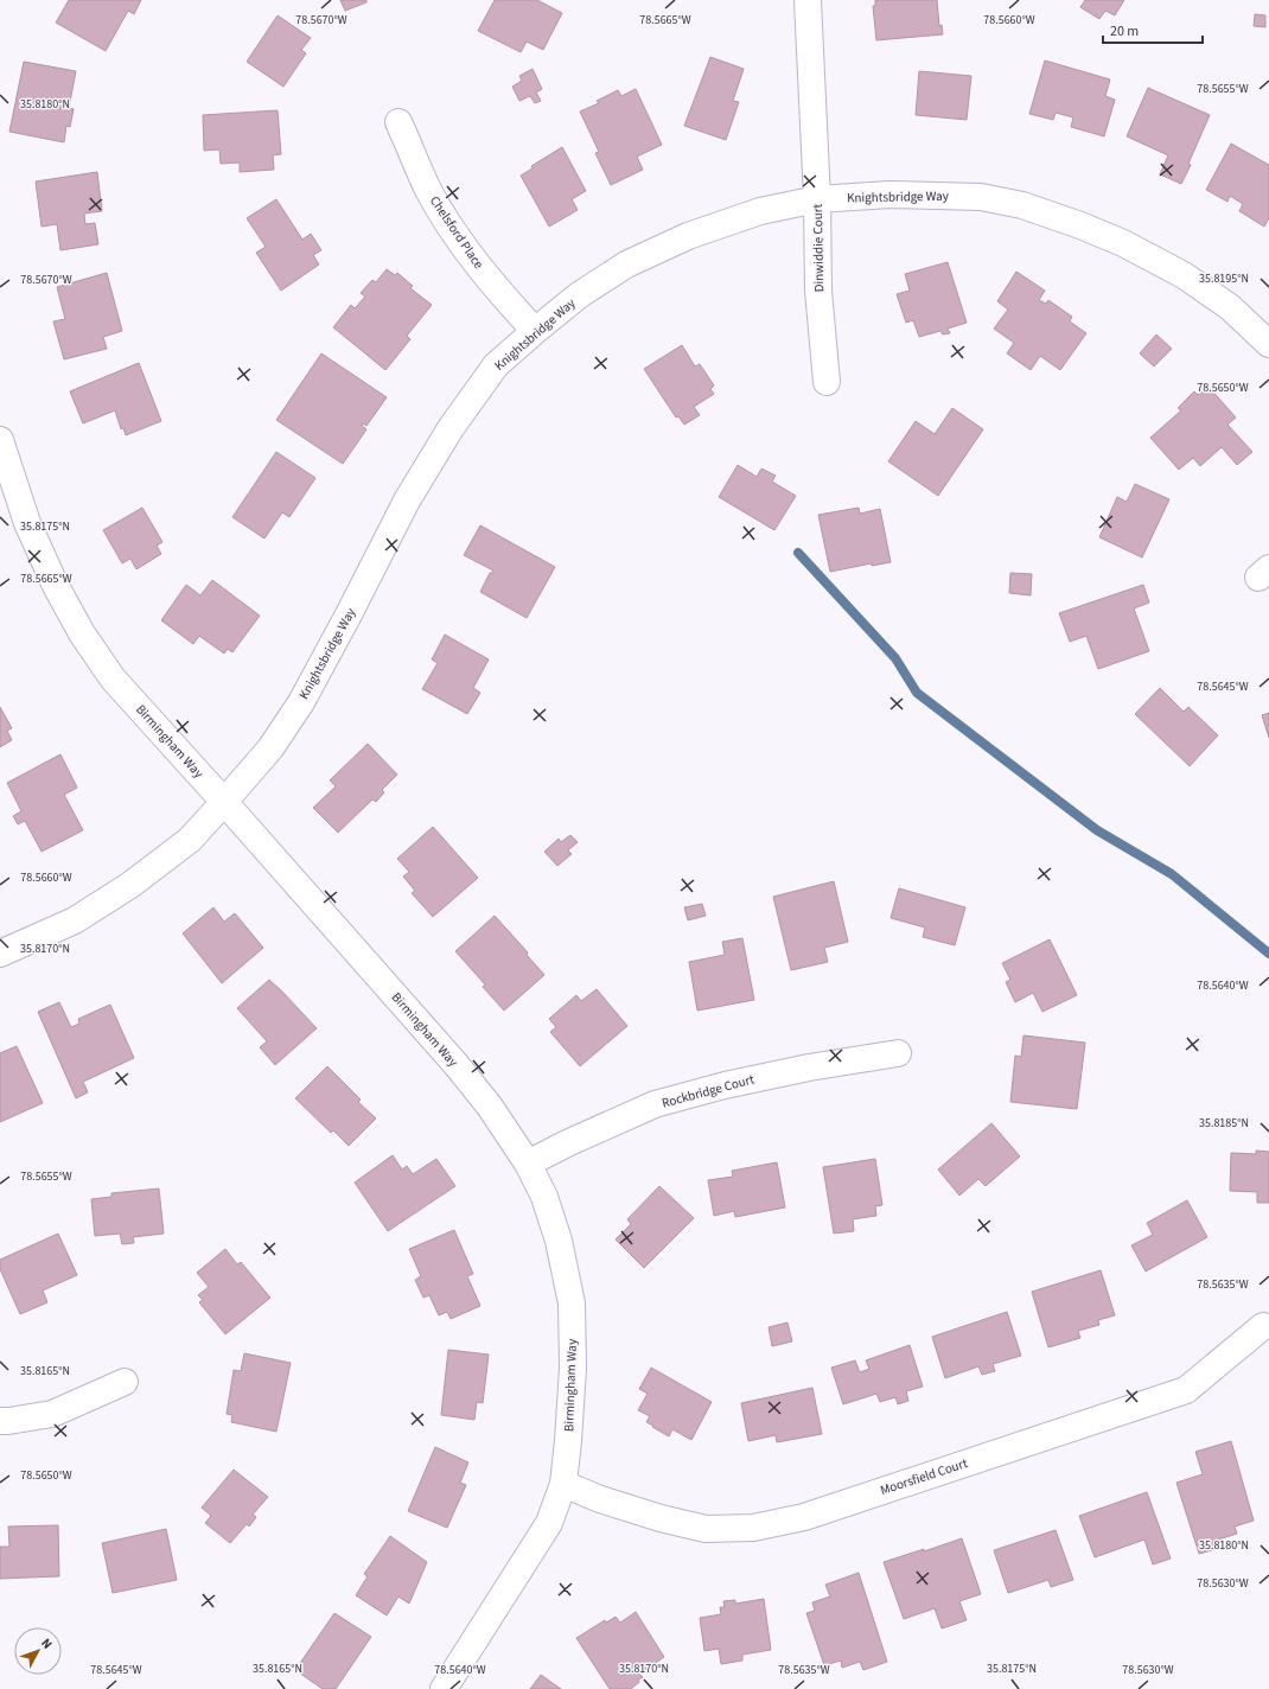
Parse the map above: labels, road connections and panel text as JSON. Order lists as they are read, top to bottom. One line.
{"streets":{"street":["Knightsbridge Way","Chelsford Place","Dinwiddie Court","Birmingham Way","Rockbridge Court","Moorsfield Court"]},"crossings":[["Knightsbridge Way","Chelsford Place"],["Knightsbridge Way","Dinwiddie Court"],["Knightsbridge Way","Birmingham Way"],["Birmingham Way","Rockbridge Court"],["Birmingham Way","Moorsfield Court"]],"scale_bar":"20 m","north":"top right","coordinates":["78.5670°W","78.5665°W","78.5660°W","78.5655°W","35.8180°N","35.8195°N","78.5650°W","35.8175°N","78.5645°W","35.8170°N","78.5640°W","35.8185°N","78.5635°W","35.8165°N","78.5630°W"]}
